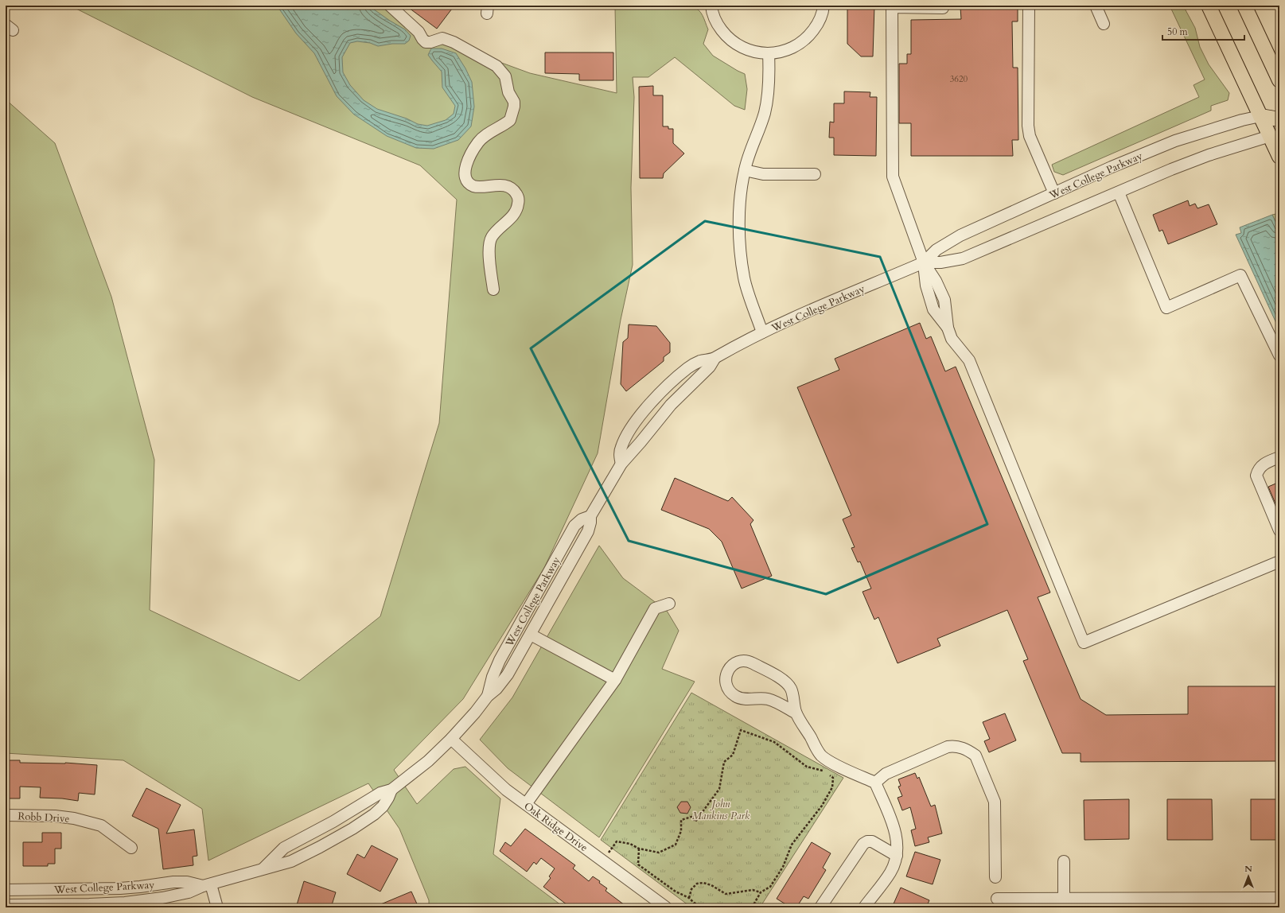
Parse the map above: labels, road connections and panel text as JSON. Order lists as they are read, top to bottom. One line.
{"streets":{"main road":["West College Parkway"],"street":["Robb Drive","Oak Ridge Drive"]},"crossings":[["West College Parkway","Oak Ridge Drive"]],"parks":["John Mankins Park"],"house_numbers":["3620"],"scale_bar":"50 m","north":"top"}
